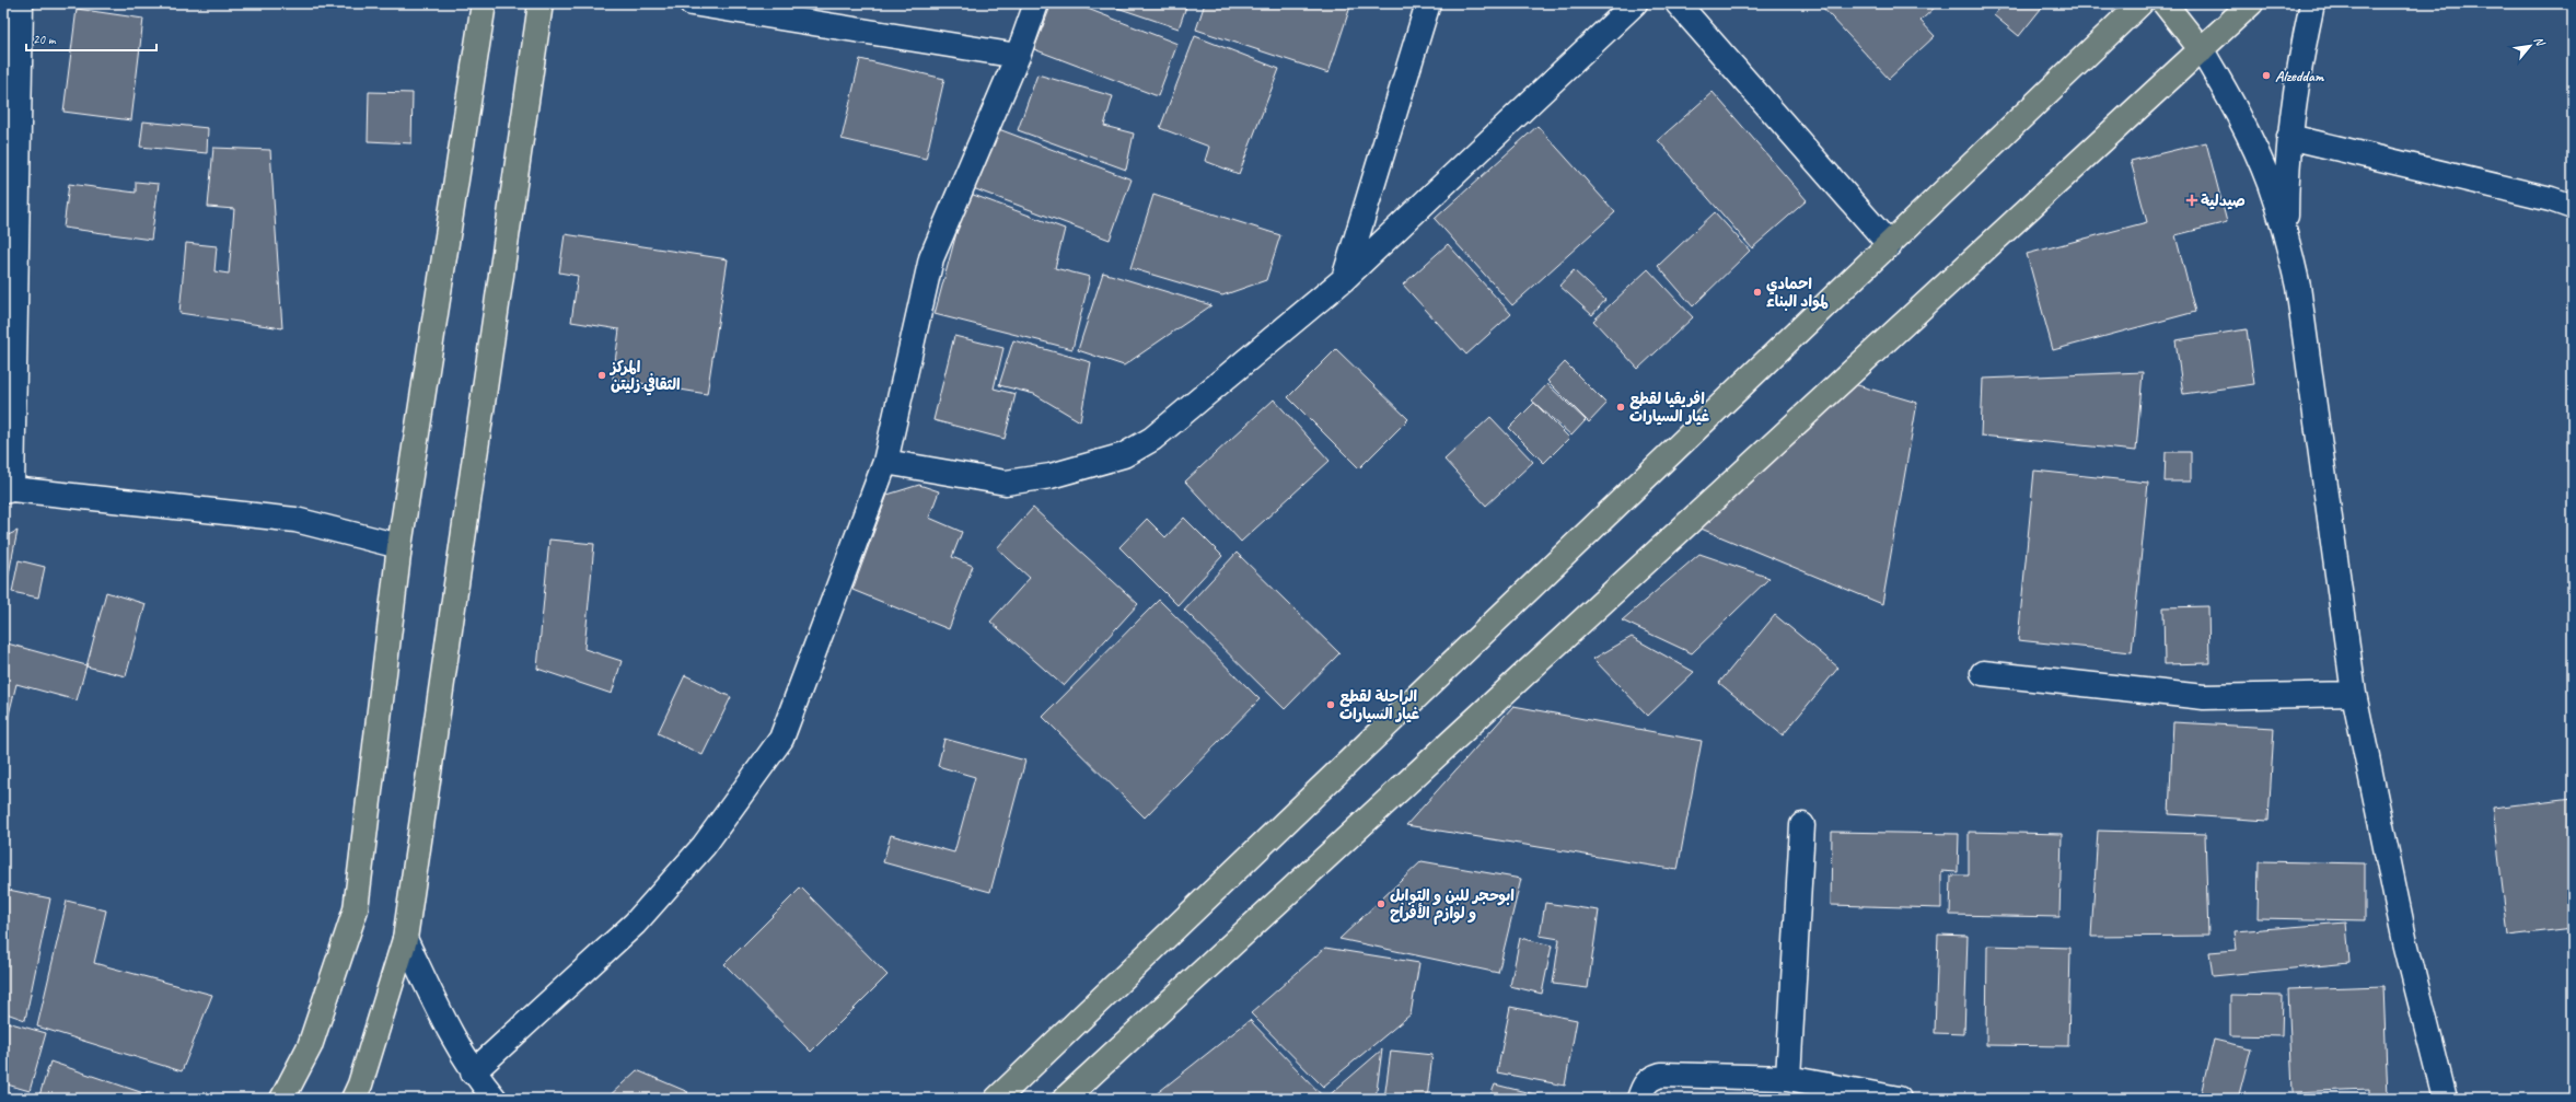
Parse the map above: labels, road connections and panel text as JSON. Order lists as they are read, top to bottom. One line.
{"places":{"other":["Alzeddam","احمادي لمواد البناء","المركز الثقافي.زليتن","افريقيا لقطع غيار السيارات","الراحلة لقطع غيار السيارات","ابوحجر للبن و التوابل و لوازم الأفراح"],"health":["صيدلية"]},"scale_bar":"20 m","north":"top right"}
